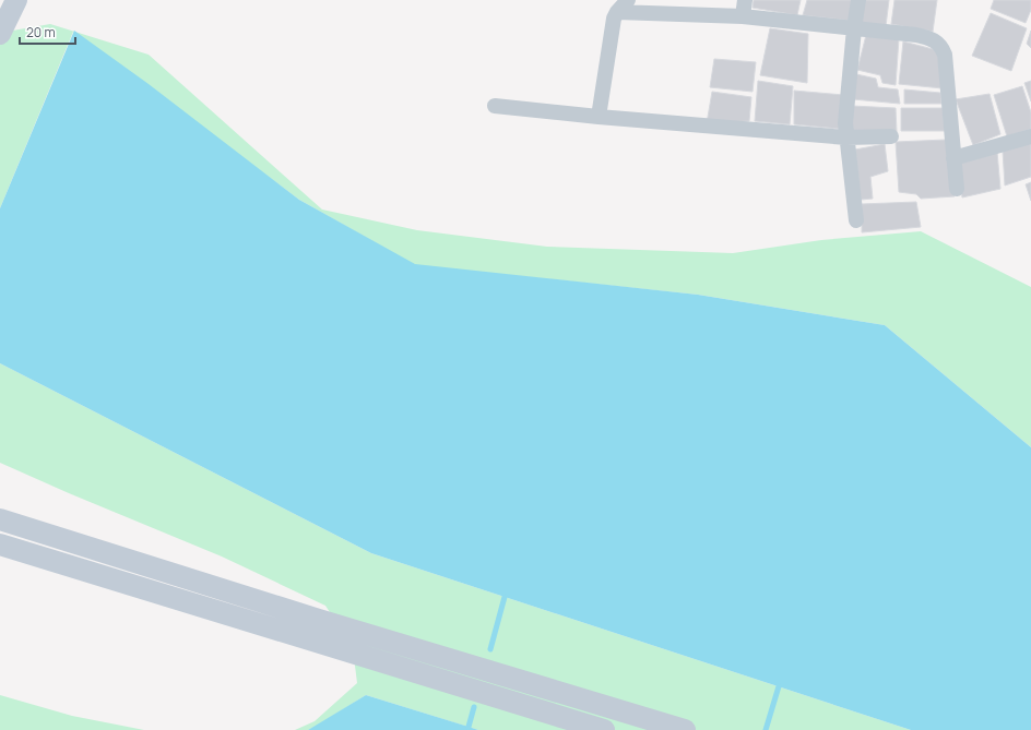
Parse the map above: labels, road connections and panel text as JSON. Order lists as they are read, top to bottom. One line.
{"scale_bar":"20 m"}
